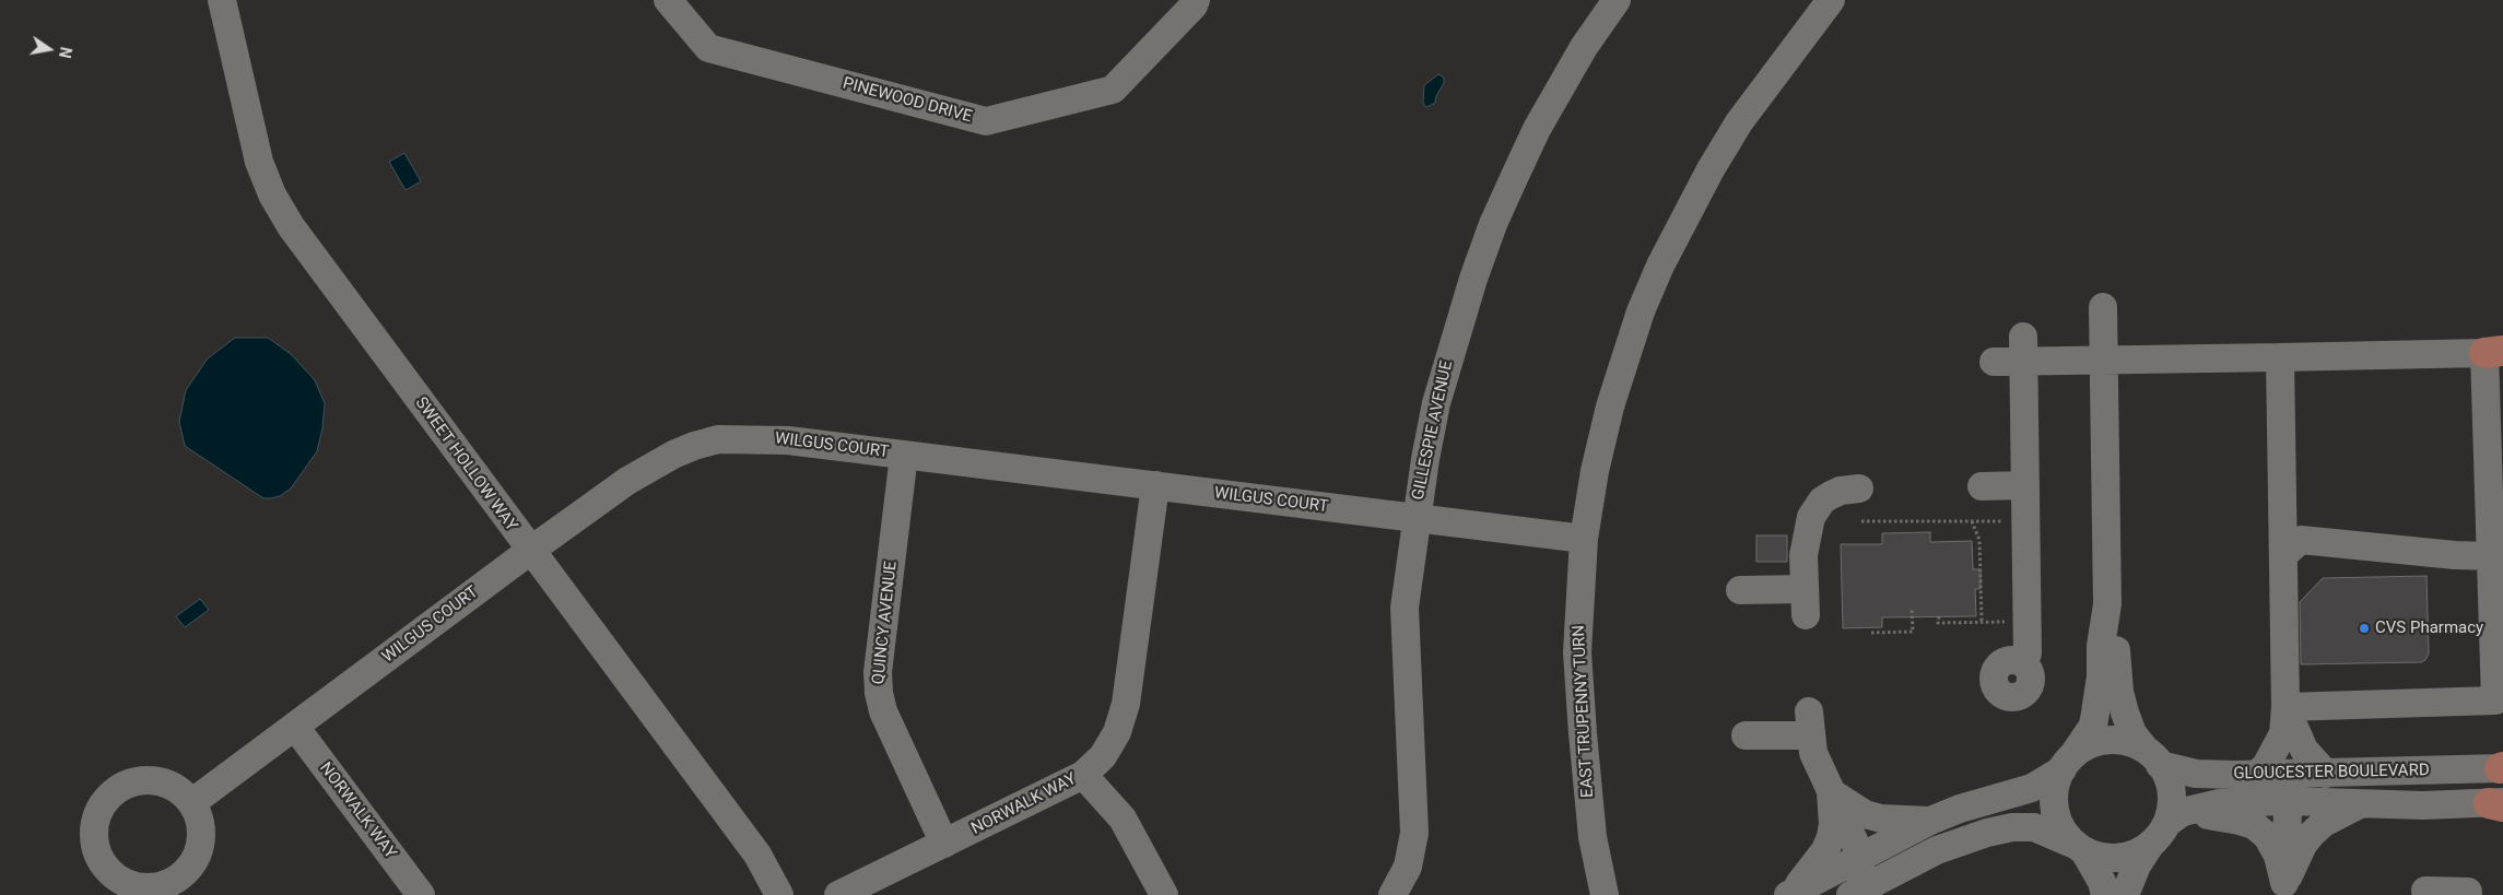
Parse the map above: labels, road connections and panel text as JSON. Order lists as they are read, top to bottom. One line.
{"streets":{"street":["PINEWOOD DRIVE","GILLESPIE AVENUE","WILGUS COURT","SWEET HOLLOW WAY","QUINCY AVENUE","EAST TRUPENNY TURN","GLOUCESTER BOULEVARD","NORWALK WAY"]},"crossings":[["GILLESPIE AVENUE","WILGUS COURT"],["WILGUS COURT","SWEET HOLLOW WAY"],["WILGUS COURT","QUINCY AVENUE"],["WILGUS COURT","EAST TRUPENNY TURN"],["WILGUS COURT","NORWALK WAY"],["QUINCY AVENUE","NORWALK WAY"]],"places":["CVS Pharmacy"],"north":"right"}
